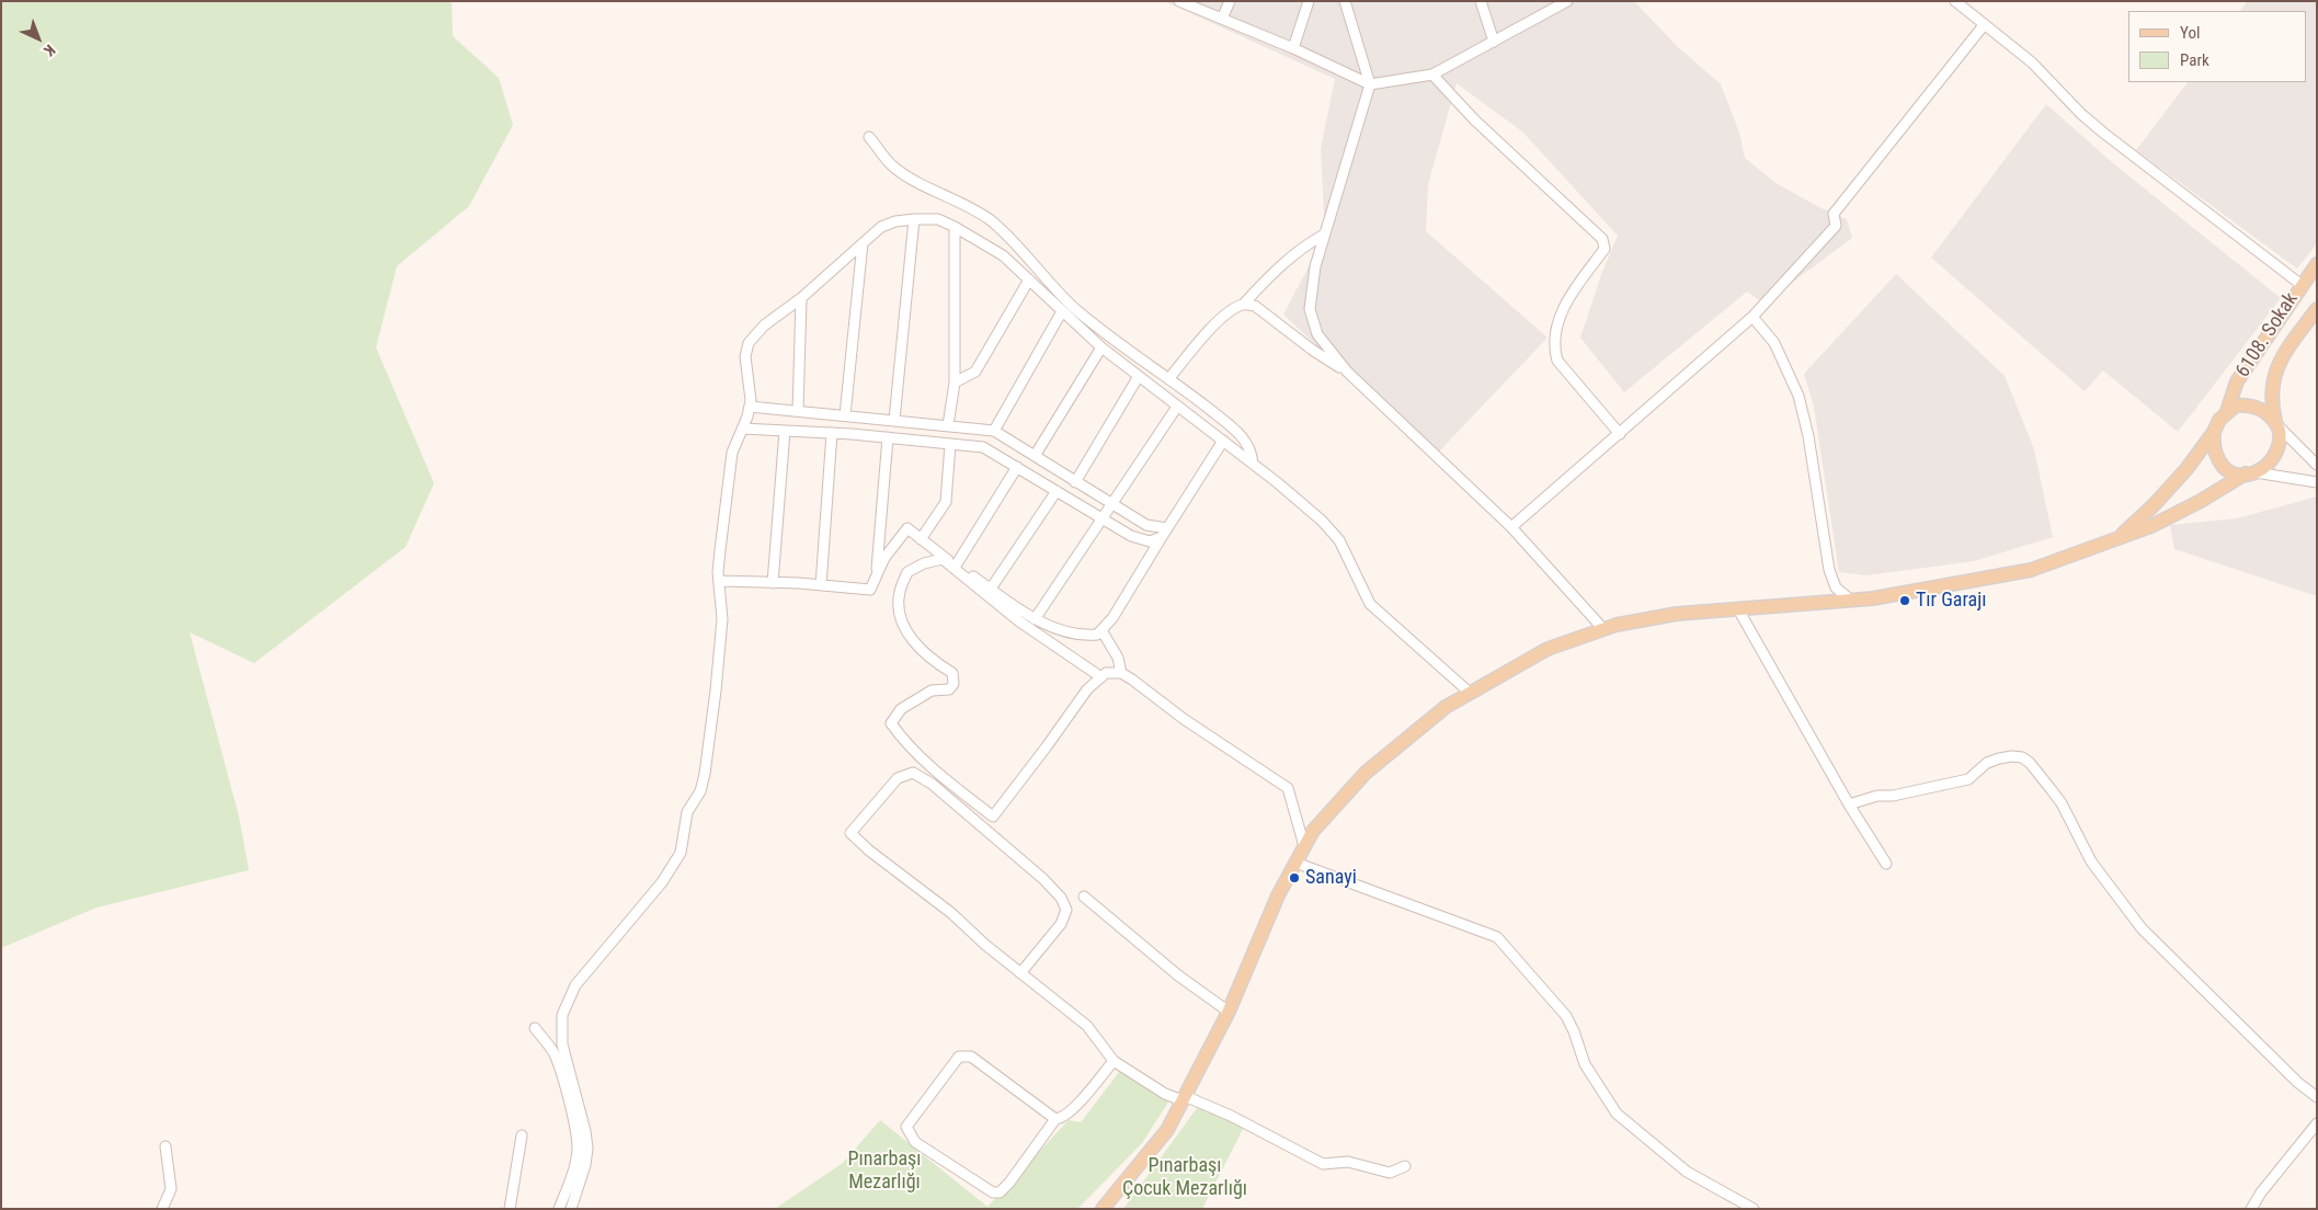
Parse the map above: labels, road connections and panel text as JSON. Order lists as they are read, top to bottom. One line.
{"streets":{"main road":["6108. Sokak"]},"parks":["Pınarbaşı Mezarlığı","Pınarbaşı Çocuk Mezarlığı"],"places":["Tır Garajı","Sanayi"],"legend":["Yol","Park"],"north":"bottom right"}
